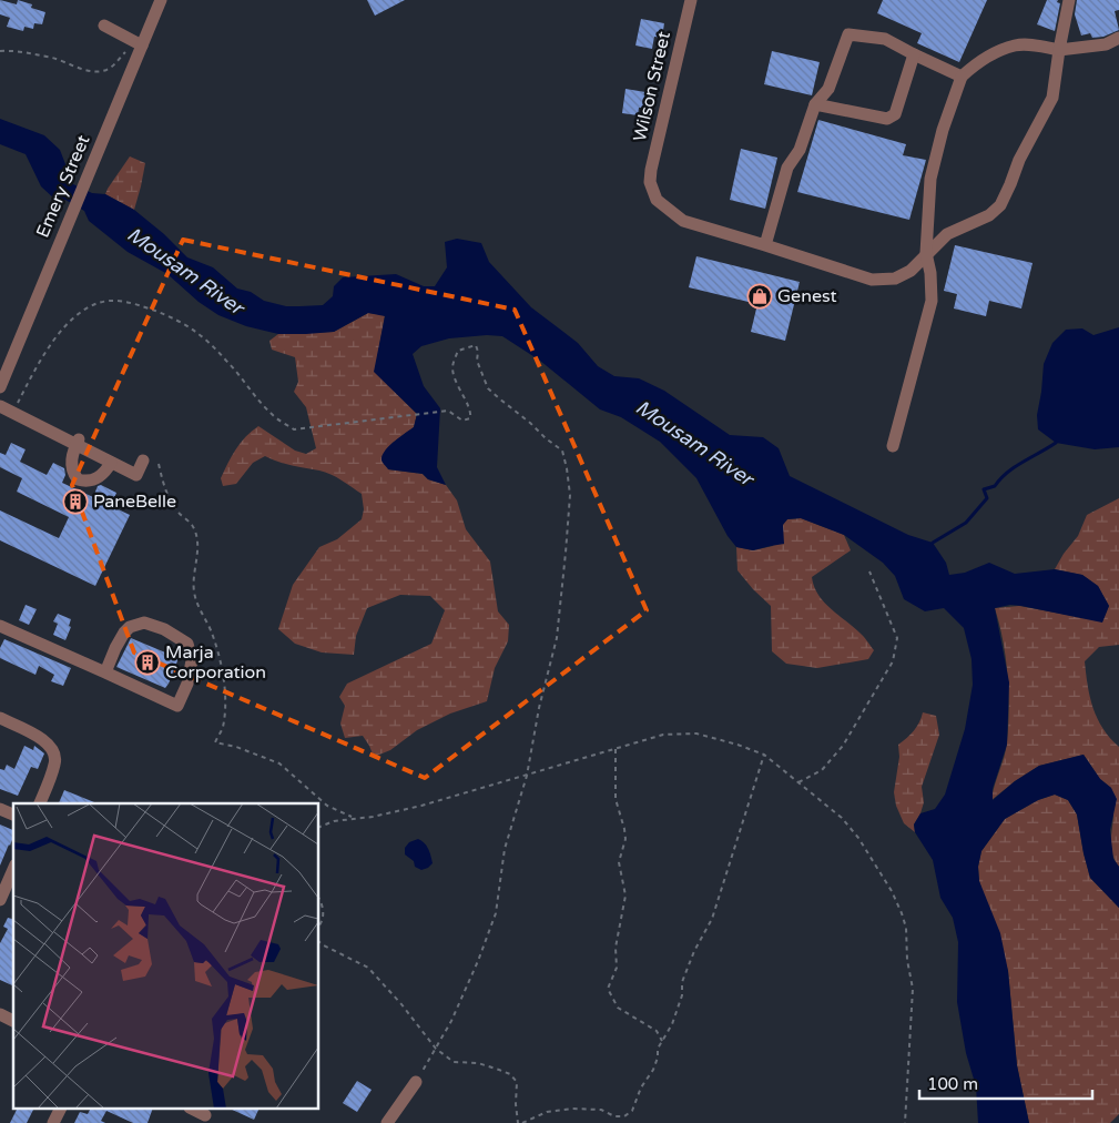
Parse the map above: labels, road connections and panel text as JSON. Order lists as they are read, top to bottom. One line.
{"streets":{"street":["Wilson Street","Emery Street"]},"water":["Mousam River"],"places":{"shop":["Genest"],"building":["PaneBelle","Marja Corporation"]},"scale_bar":"100 m"}
